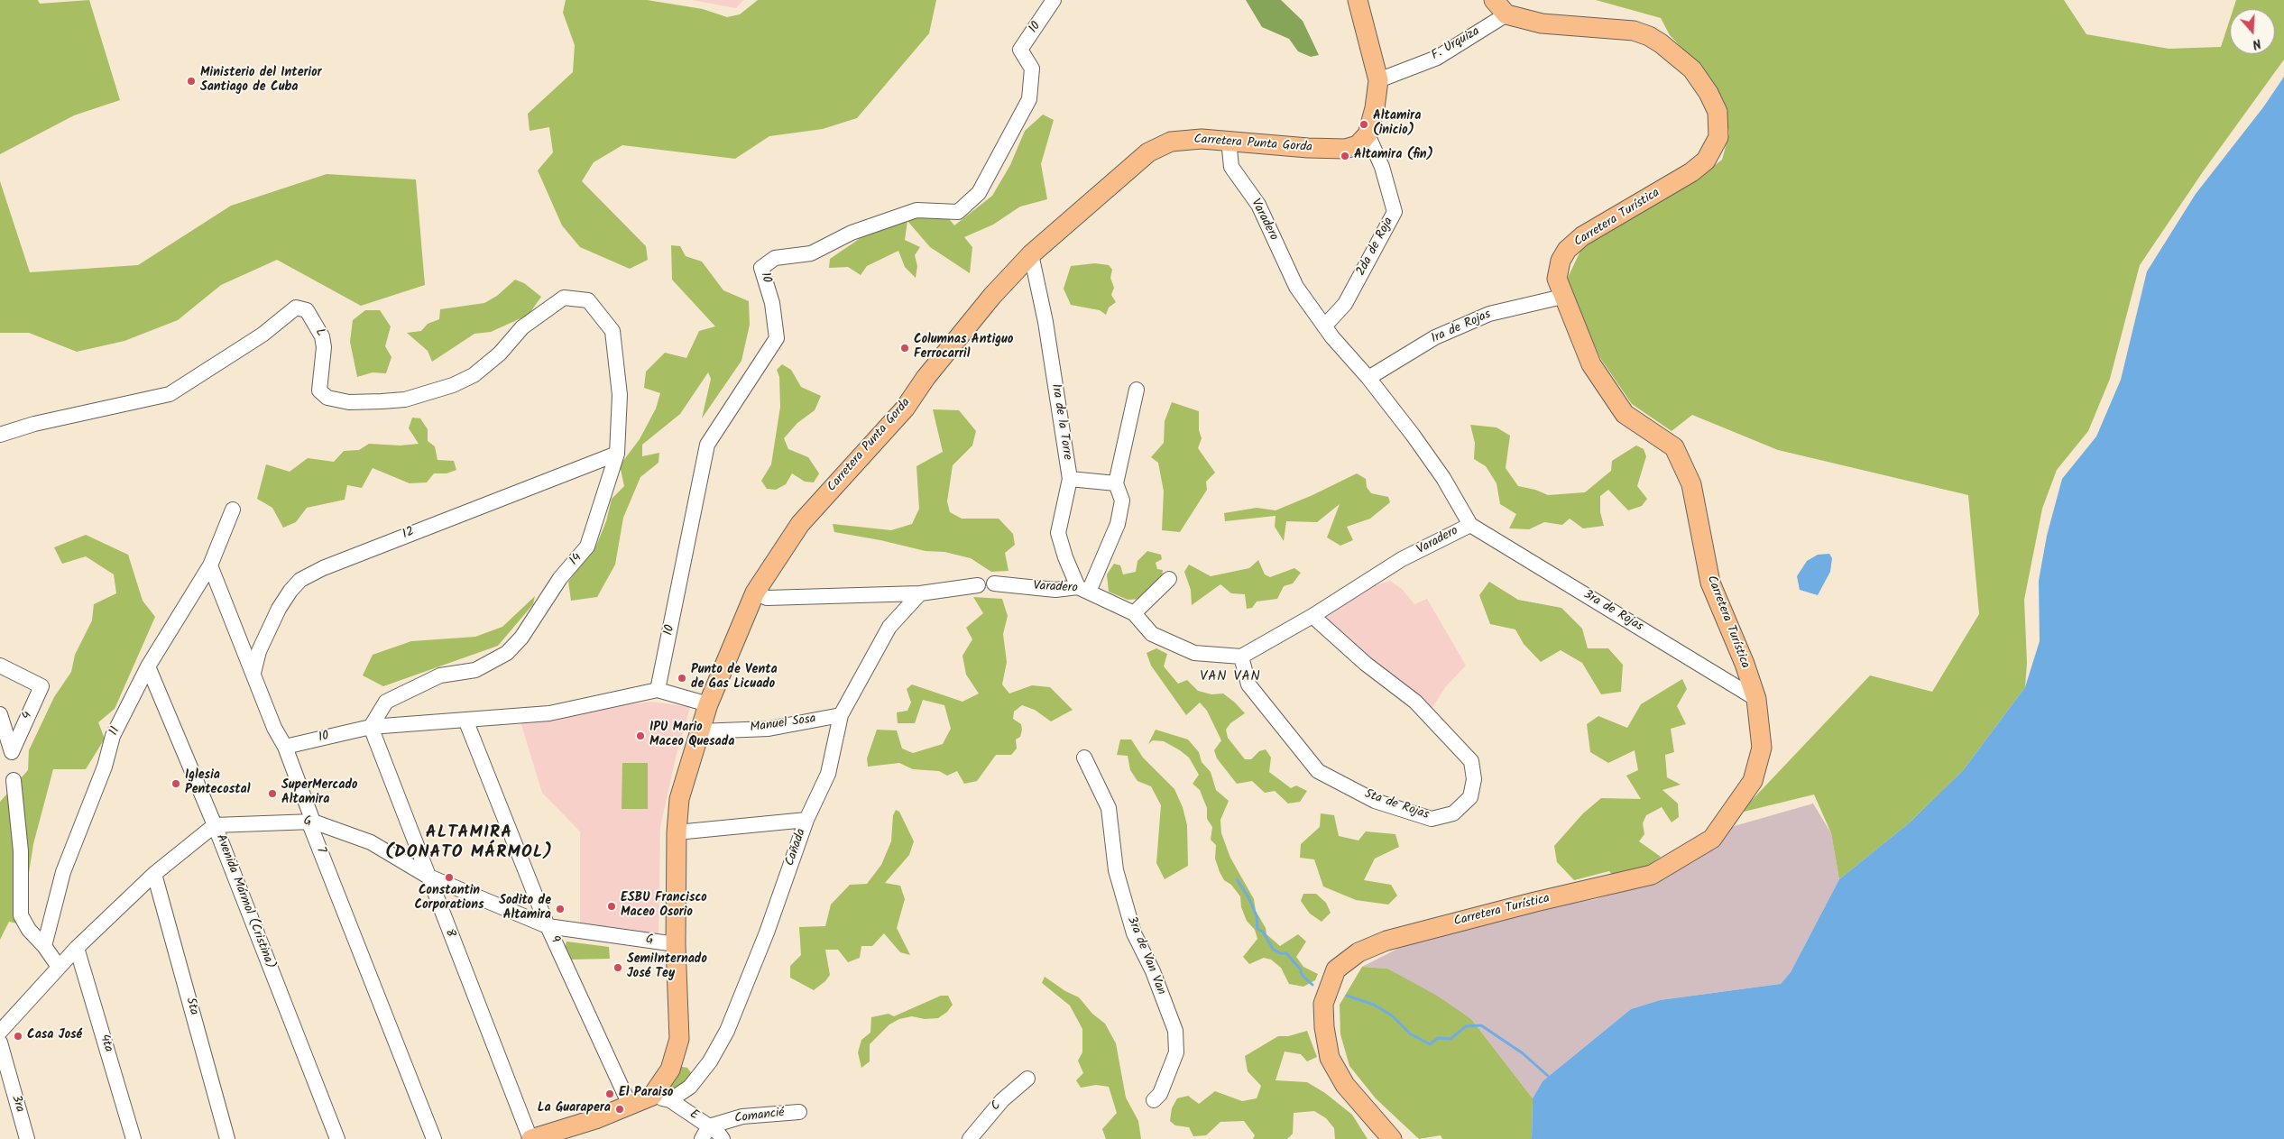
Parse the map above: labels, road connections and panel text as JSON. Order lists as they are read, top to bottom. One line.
{"streets":{"main road":["Carretera Punta Gorda","Carretera Turística"],"street":["10","F. Urquiza","Varadero","2da de Roja","1ra de Rojas","L","1ra de la Torre","12","14","3ra de Rojas","4","Manuel Sosa","11","5ta de Rojas","G","Cañada","7","Avenida Mármol (Cristina)","8","9","3ra de Van Van","5ta","4ta","3ra","C","E","Comancié"]},"crossings":[["10","Carretera Punta Gorda"],["10","14"],["10","7"],["10","8"],["10","9"],["F. Urquiza","Carretera Turística"],["Carretera Punta Gorda","Varadero"],["Carretera Punta Gorda","2da de Roja"],["Carretera Punta Gorda","1ra de la Torre"],["Carretera Punta Gorda","Manuel Sosa"],["Carretera Punta Gorda","G"],["Carretera Punta Gorda","Cañada"],["Carretera Punta Gorda","E"],["Carretera Turística","1ra de Rojas"],["Carretera Turística","3ra de Rojas"],["Varadero","2da de Roja"],["Varadero","1ra de Rojas"],["Varadero","1ra de la Torre"],["Varadero","3ra de Rojas"],["Varadero","5ta de Rojas"],["L","14"],["12","14"],["12","7"],["14","8"],["Manuel Sosa","Cañada"],["11","7"],["11","Avenida Mármol (Cristina)"],["G","7"],["G","Avenida Mármol (Cristina)"],["G","8"],["G","9"],["Cañada","E"],["E","Comancié"]],"districts":["VAN VAN","ALTAMIRA (DONATO MÁRMOL)"],"places":["Ministerio del Interior Santiago de Cuba","Altamira (inicio)","Altamira (fin)","Columnas Antiguo Ferrocarril","Punto de Venta de Gas Licuado","IPU Mario Maceo Quesada","Iglesia Pentecostal","SuperMercado Altamira","Constantin Corporations","ESBU Francisco Maceo Osorio","Sodito de Altamira","SemiInternado José Tey","Casa José","El Paraiso","La Guarapera"],"north":"bottom"}
